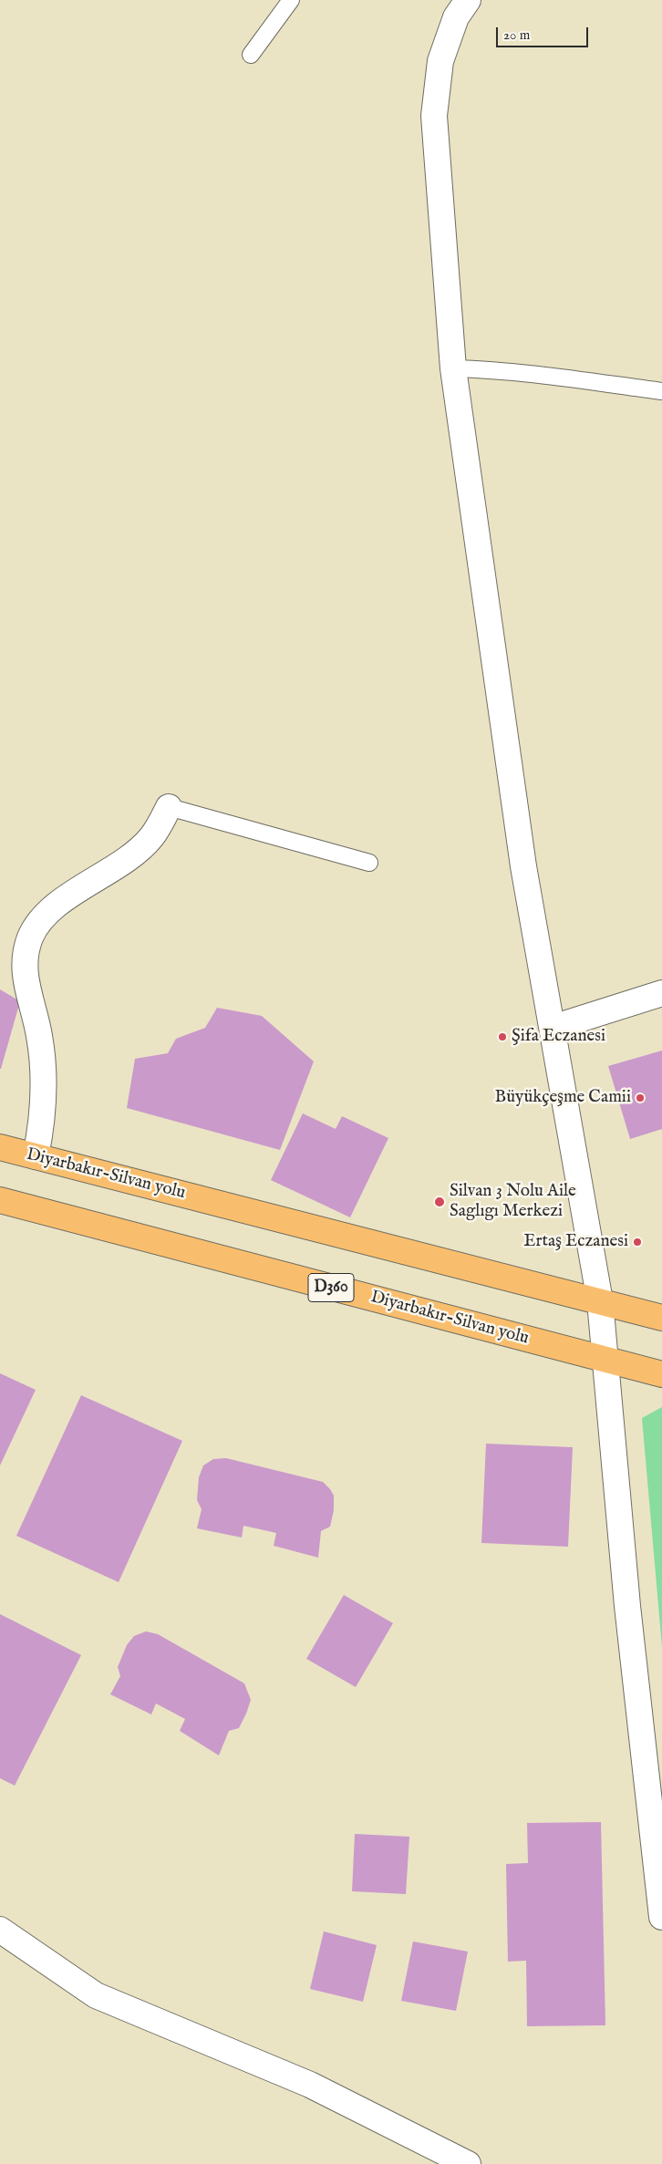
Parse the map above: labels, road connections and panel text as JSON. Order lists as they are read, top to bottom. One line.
{"streets":{"highway":["Diyarbakır-Silvan yolu","D360"]},"places":["Şifa Eczanesi","Büyükçeşme Camii","Silvan 3 Nolu Aile Saglıgı Merkezi","Ertaş Eczanesi"],"scale_bar":"20 m"}
